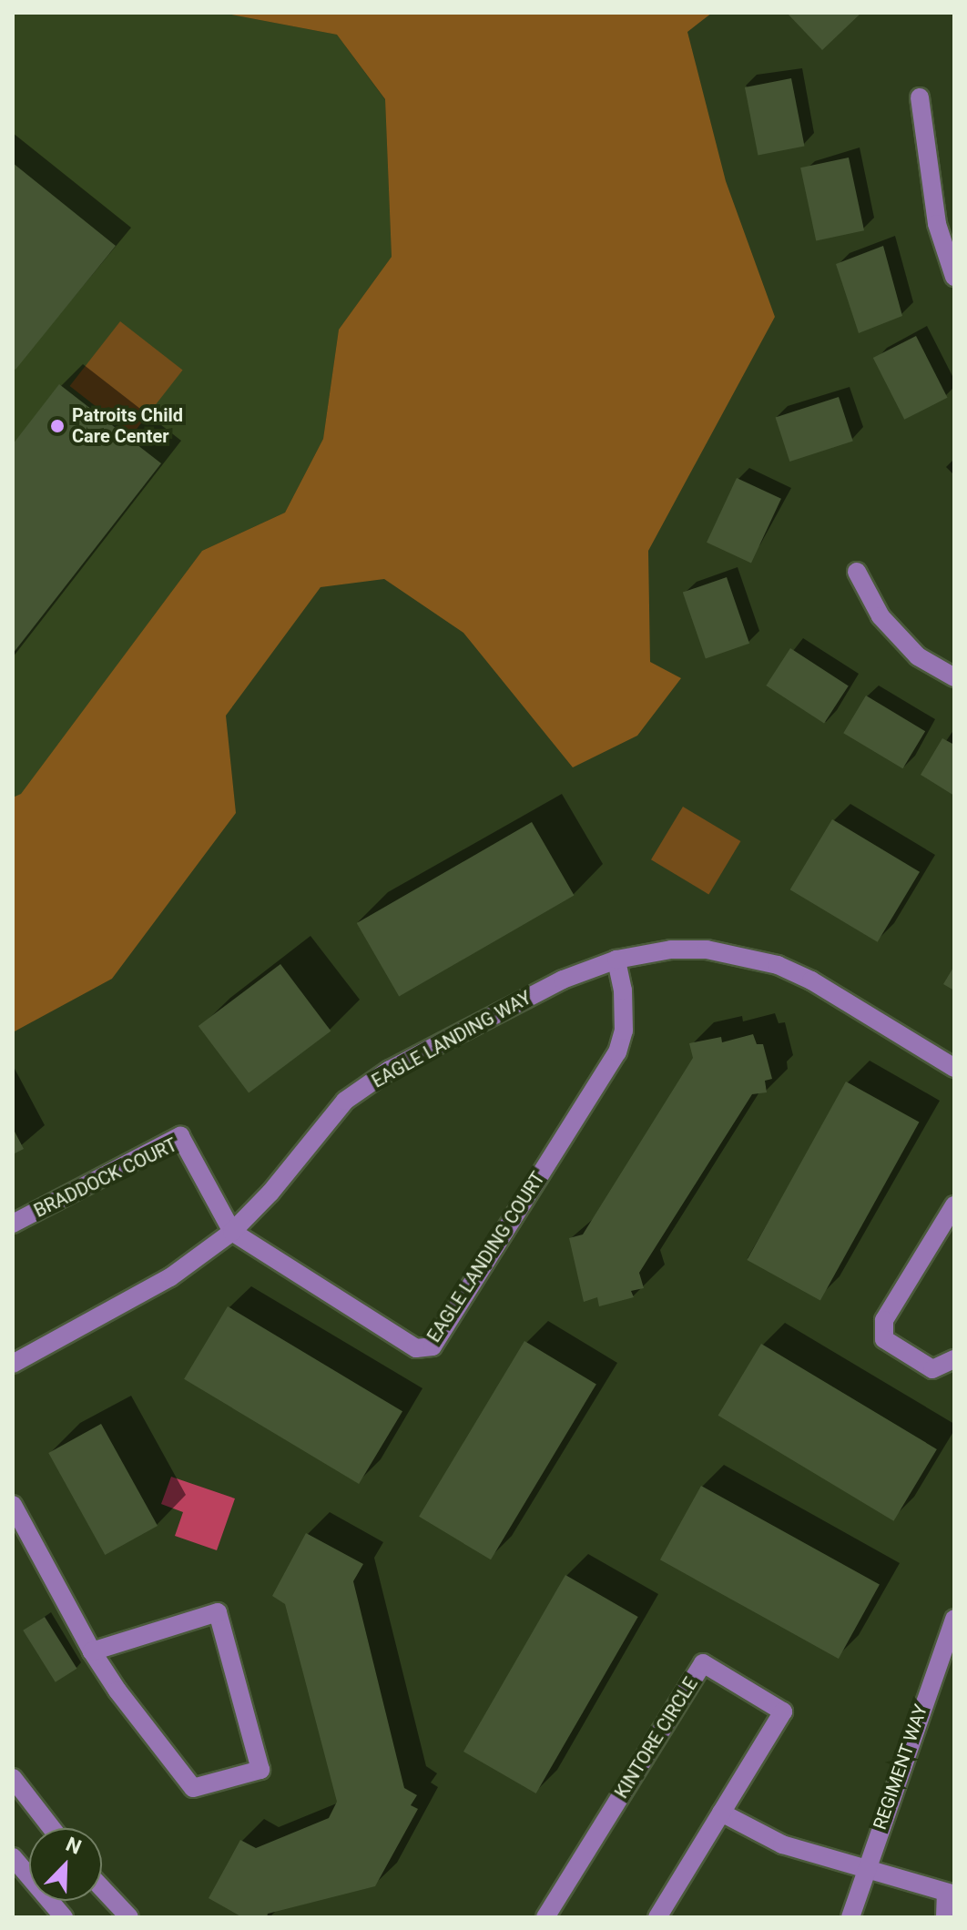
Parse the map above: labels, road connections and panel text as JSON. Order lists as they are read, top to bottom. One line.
{"streets":{"street":["EAGLE LANDING WAY","BRADDOCK COURT","EAGLE LANDING COURT","KINTORE CIRCLE","REGIMENT WAY"]},"crossings":[["EAGLE LANDING WAY","BRADDOCK COURT"],["EAGLE LANDING WAY","EAGLE LANDING COURT"],["BRADDOCK COURT","EAGLE LANDING COURT"]],"places":["Patroits Child Care Center"],"north":"top right"}
